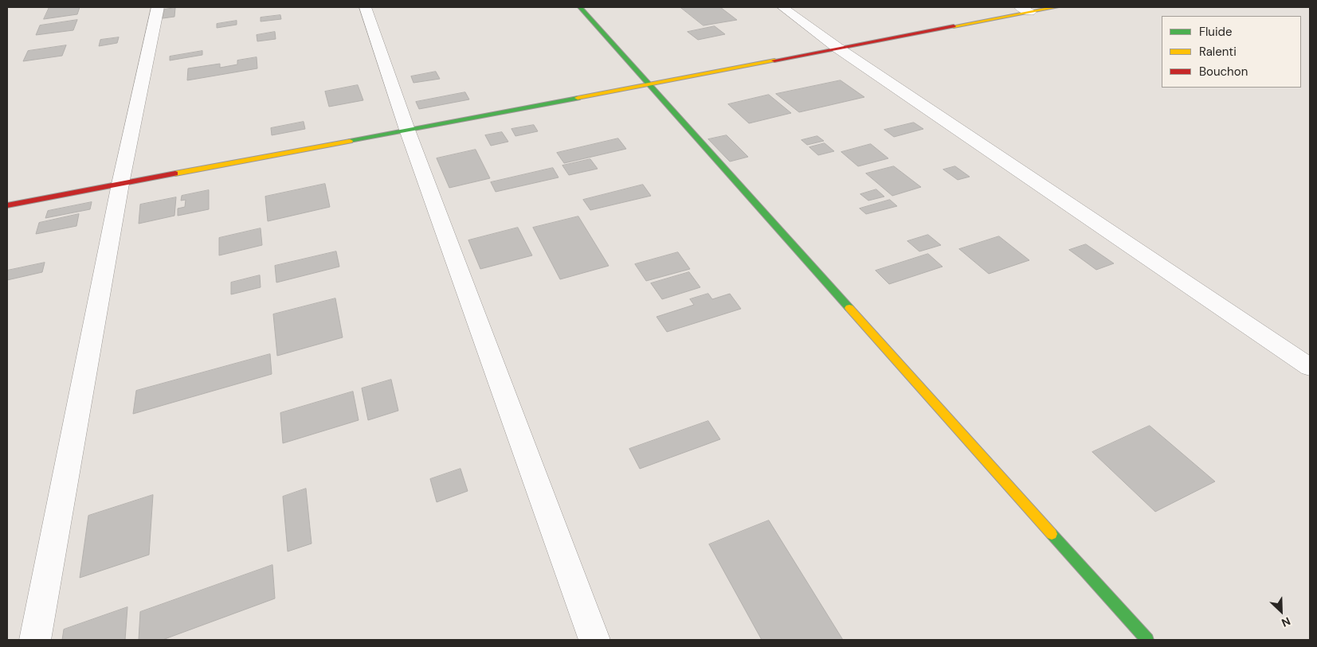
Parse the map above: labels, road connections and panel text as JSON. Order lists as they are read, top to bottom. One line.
{"legend":["Fluide","Ralenti","Bouchon"],"north":"bottom right"}
